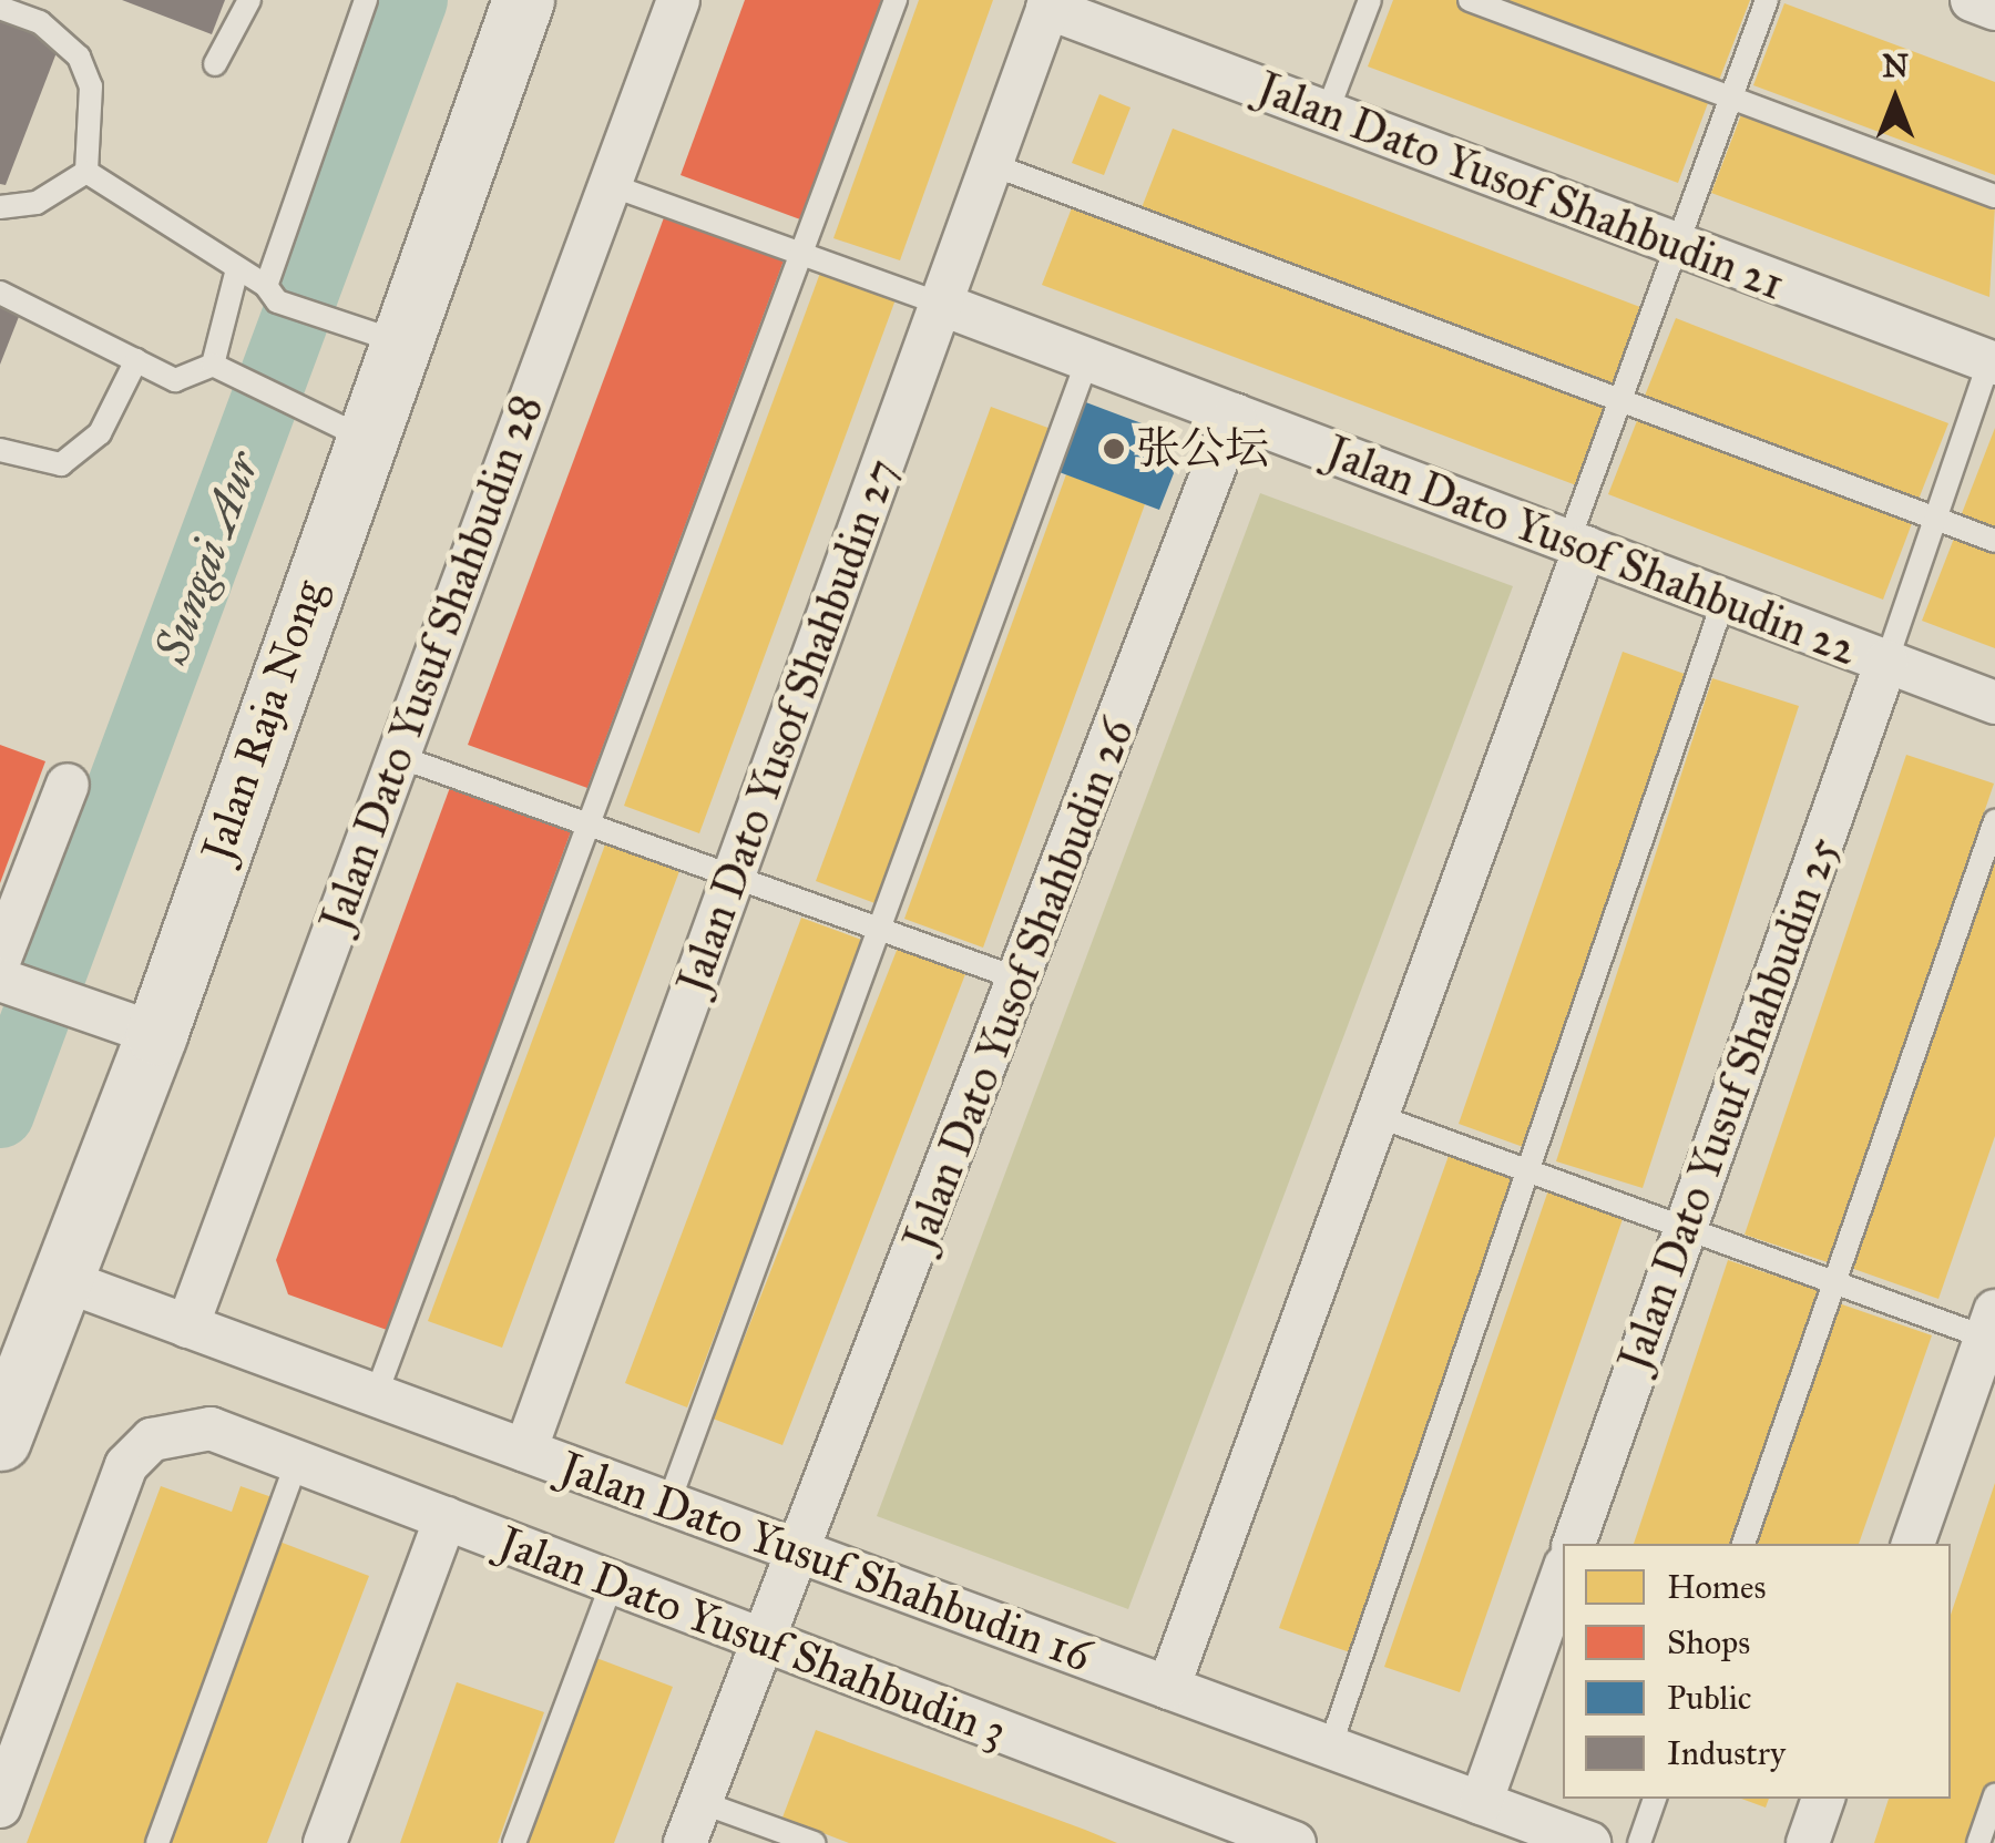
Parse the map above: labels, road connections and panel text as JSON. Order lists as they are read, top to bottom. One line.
{"streets":{"main road":["Jalan Raja Nong"],"street":["Jalan Dato Yusof Shahbudin 21","Jalan Dato Yusof Shahbudin 22","Jalan Dato Yusuf Shahbudin 28","Jalan Dato Yusof Shahbudin 27","Jalan Dato Yusof Shahbudin 26","Jalan Dato Yusuf Shahbudin 25","Jalan Dato Yusuf Shahbudin 16","Jalan Dato Yusuf Shahbudin 3"]},"crossings":[["Jalan Dato Yusof Shahbudin 21","Jalan Dato Yusof Shahbudin 27"],["Jalan Dato Yusof Shahbudin 22","Jalan Dato Yusof Shahbudin 27"],["Jalan Dato Yusof Shahbudin 22","Jalan Dato Yusof Shahbudin 26"],["Jalan Dato Yusof Shahbudin 22","Jalan Dato Yusuf Shahbudin 25"],["Jalan Dato Yusuf Shahbudin 28","Jalan Dato Yusuf Shahbudin 16"],["Jalan Raja Nong","Jalan Dato Yusuf Shahbudin 16"],["Jalan Dato Yusof Shahbudin 27","Jalan Dato Yusuf Shahbudin 16"],["Jalan Dato Yusof Shahbudin 26","Jalan Dato Yusuf Shahbudin 16"],["Jalan Dato Yusof Shahbudin 26","Jalan Dato Yusuf Shahbudin 3"]],"water":["Sungai Aur"],"places":["张公坛"],"legend":["Homes","Shops","Public","Industry"],"north":"top"}
